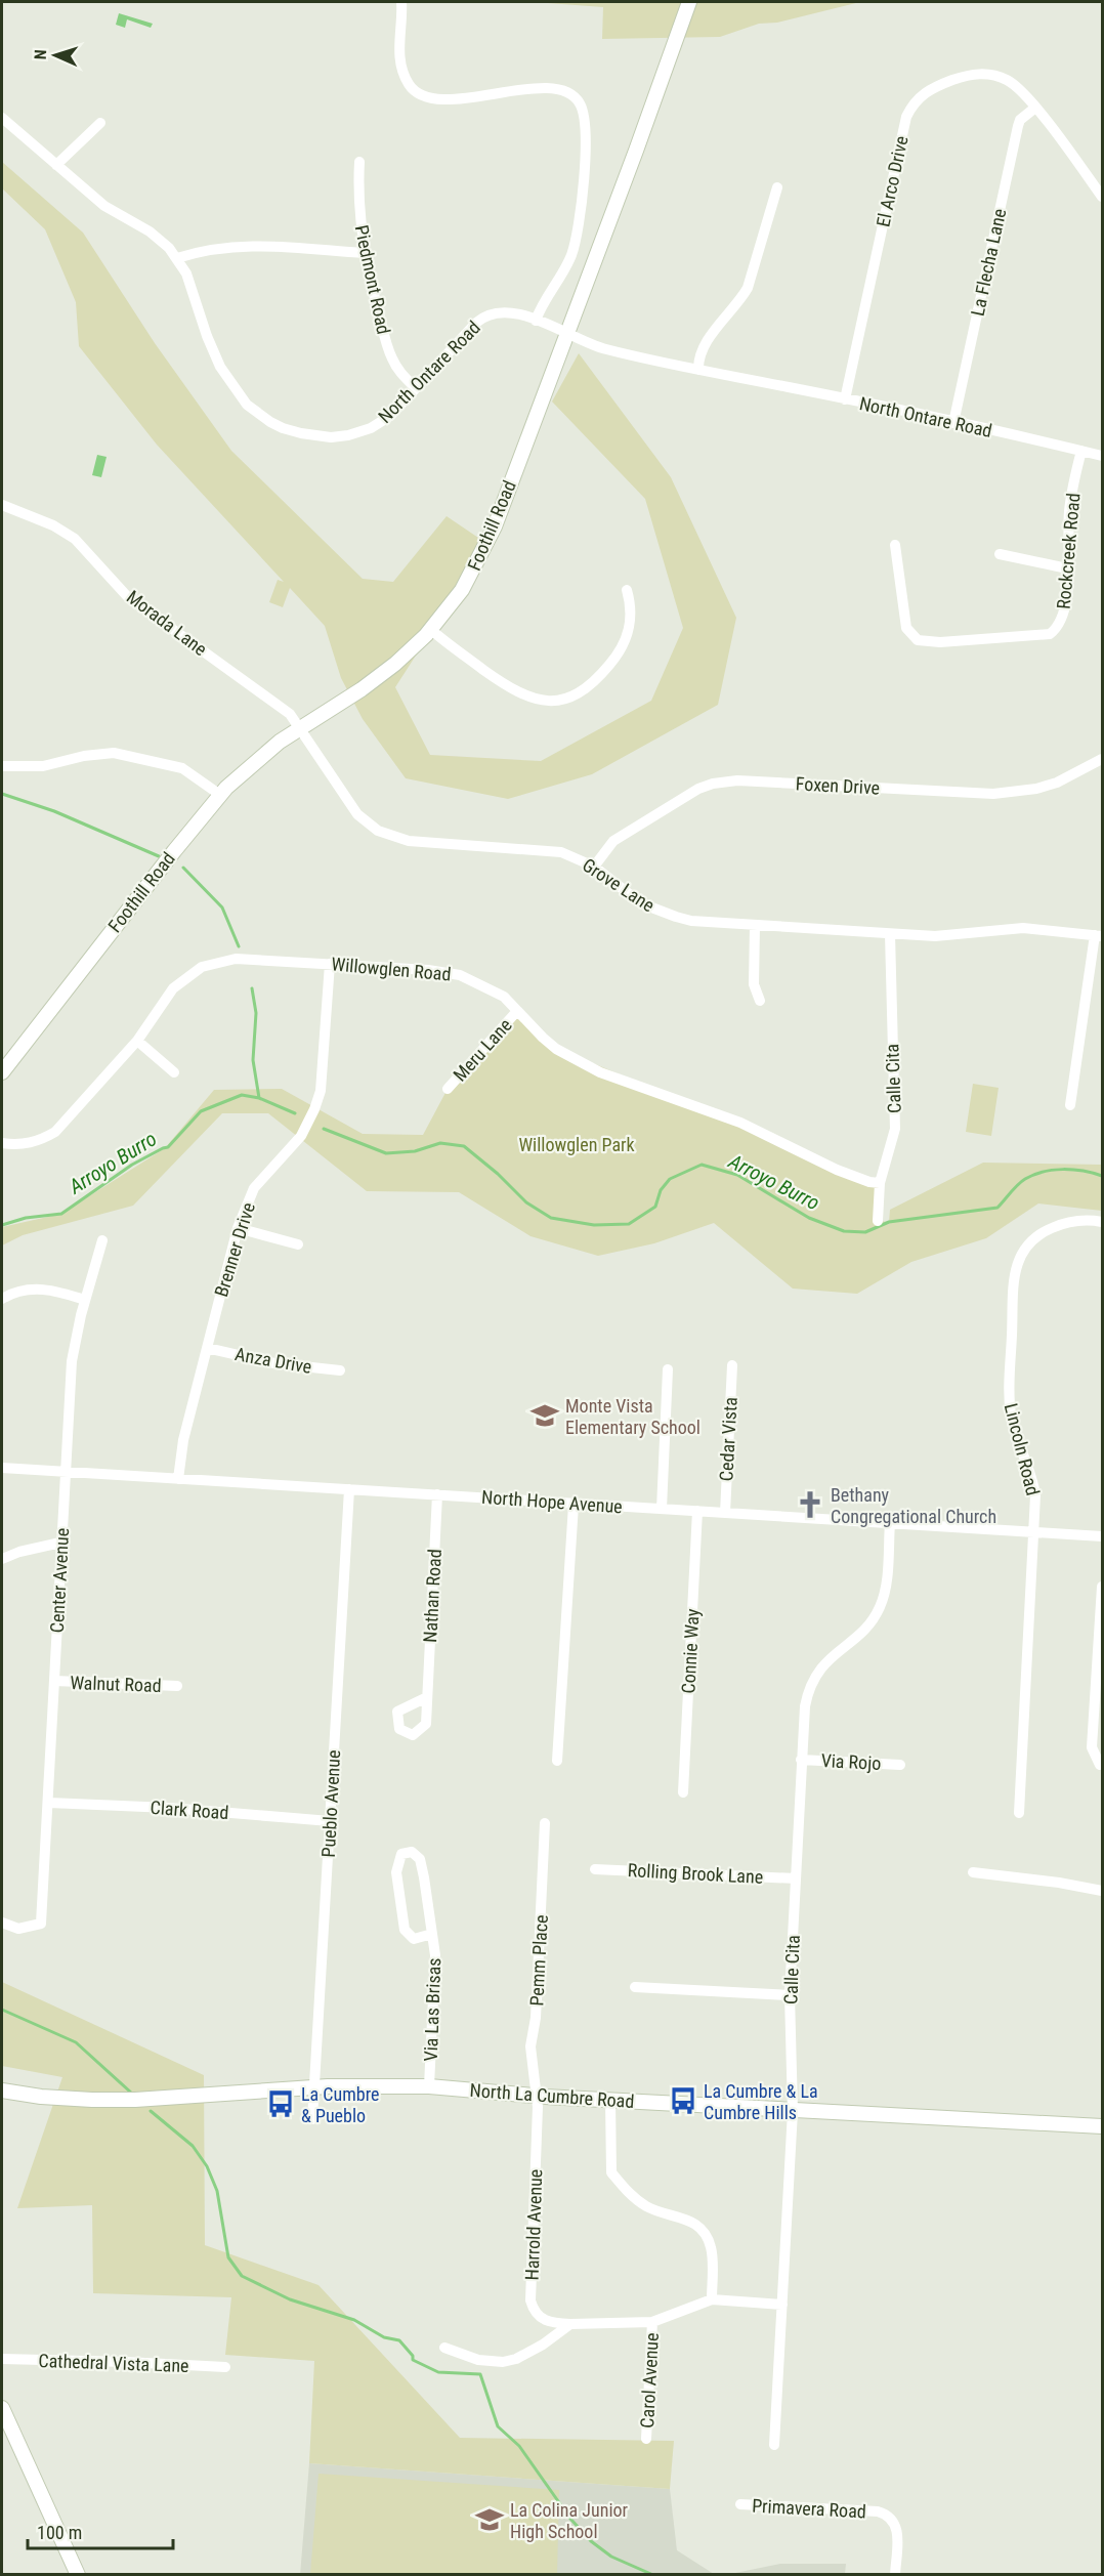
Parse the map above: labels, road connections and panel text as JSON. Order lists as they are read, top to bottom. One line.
{"streets":{"main road":["Foothill Road","North La Cumbre Road"],"street":["El Arco Drive","La Flecha Lane","Piedmont Road","North Ontare Road","Rockcreek Road","Morada Lane","Foxen Drive","Grove Lane","Willowglen Road","Meru Lane","Calle Cita","Brenner Drive","Anza Drive","Cedar Vista","Lincoln Road","North Hope Avenue","Center Avenue","Nathan Road","Connie Way","Walnut Road","Via Rojo","Pueblo Avenue","Clark Road","Rolling Brook Lane","Pemm Place","Via Las Brisas","Harrold Avenue","Cathedral Vista Lane","Carol Avenue","Primavera Road"]},"crossings":[["El Arco Drive","La Flecha Lane"],["El Arco Drive","North Ontare Road"],["La Flecha Lane","North Ontare Road"],["Piedmont Road","North Ontare Road"],["North Ontare Road","Foothill Road"],["North Ontare Road","Rockcreek Road"],["Foothill Road","Morada Lane"],["Foothill Road","Grove Lane"],["Morada Lane","Grove Lane"],["Foxen Drive","Grove Lane"],["Grove Lane","Calle Cita"],["Willowglen Road","Meru Lane"],["Willowglen Road","Calle Cita"],["Willowglen Road","Brenner Drive"],["Calle Cita","North Hope Avenue"],["Calle Cita","Via Rojo"],["Calle Cita","Rolling Brook Lane"],["Calle Cita","North La Cumbre Road"],["Brenner Drive","Anza Drive"],["Brenner Drive","North Hope Avenue"],["Cedar Vista","North Hope Avenue"],["Lincoln Road","North Hope Avenue"],["North Hope Avenue","Center Avenue"],["North Hope Avenue","Nathan Road"],["North Hope Avenue","Connie Way"],["North Hope Avenue","Pueblo Avenue"],["Center Avenue","Walnut Road"],["Center Avenue","Clark Road"],["Pueblo Avenue","Clark Road"],["Pueblo Avenue","North La Cumbre Road"],["Pemm Place","North La Cumbre Road"],["Pemm Place","Harrold Avenue"],["Via Las Brisas","North La Cumbre Road"],["North La Cumbre Road","Harrold Avenue"],["Harrold Avenue","Carol Avenue"]],"water":["Arroyo Burro"],"parks":["Willowglen Park"],"places":{"school or university":["Monte Vista Elementary School","La Colina Junior High School"],"church":["Bethany Congregational Church"],"bus stop":["La Cumbre & La Cumbre Hills","La Cumbre & Pueblo"]},"scale_bar":"100 m","north":"left"}
